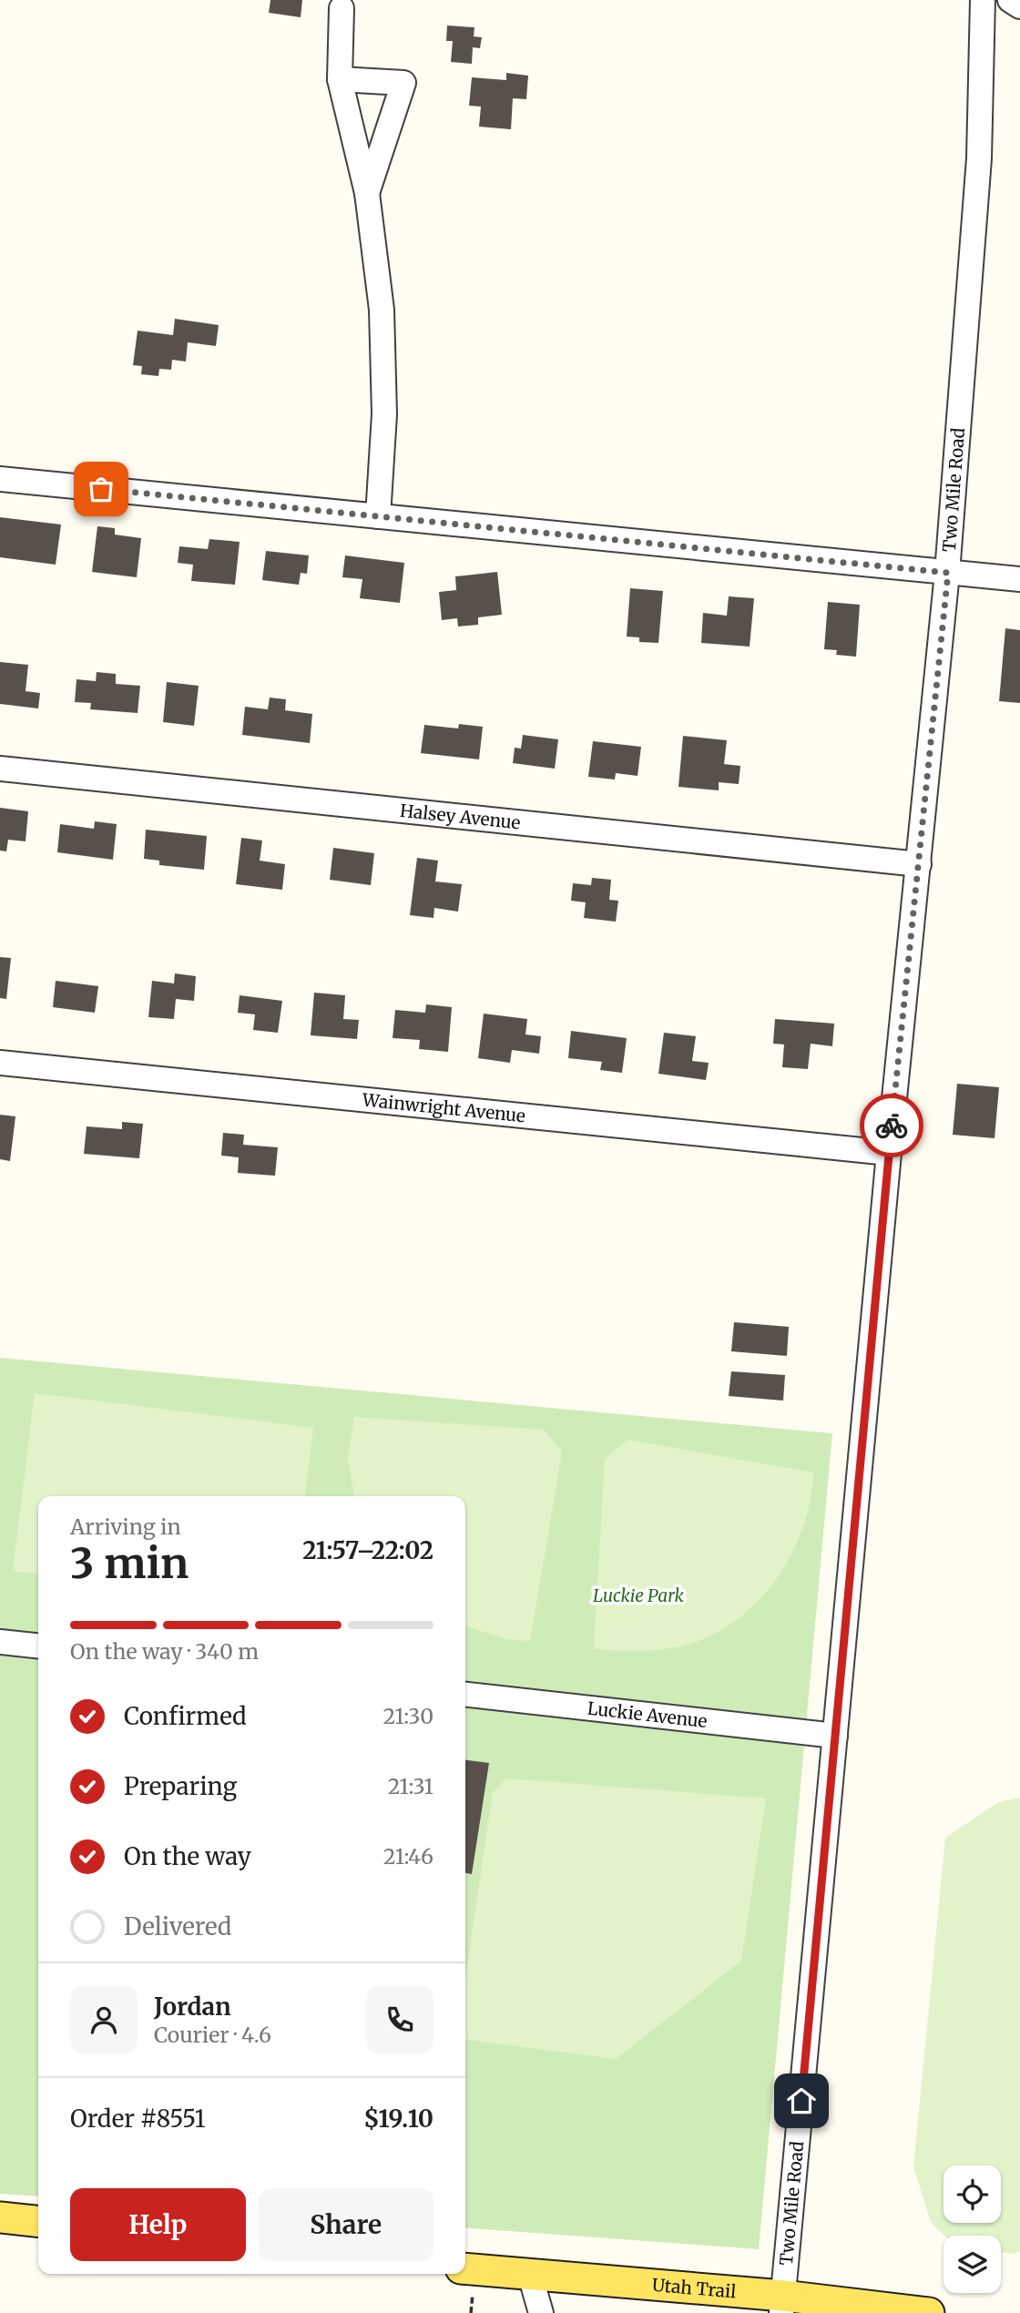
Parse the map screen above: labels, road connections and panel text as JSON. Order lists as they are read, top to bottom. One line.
{"streets":{"main road":["Utah Trail"],"street":["Two Mile Road","Halsey Avenue","Wainwright Avenue","Luckie Avenue"]},"crossings":[["Two Mile Road","Halsey Avenue"],["Two Mile Road","Wainwright Avenue"],["Two Mile Road","Luckie Avenue"],["Two Mile Road","Utah Trail"]],"parks":["Luckie Park"],"page":{"heading":["3 min","Arriving in","21:57–22:02"],"panel":["Jordan","Courier · 4.6","Order #8551","$19.10"],"bar":"On the way · 340 m","list":[["Confirmed","21:30"],["Preparing","21:31"],["On the way","21:46"],"Delivered"],"buttons":["Help","Share"]}}
